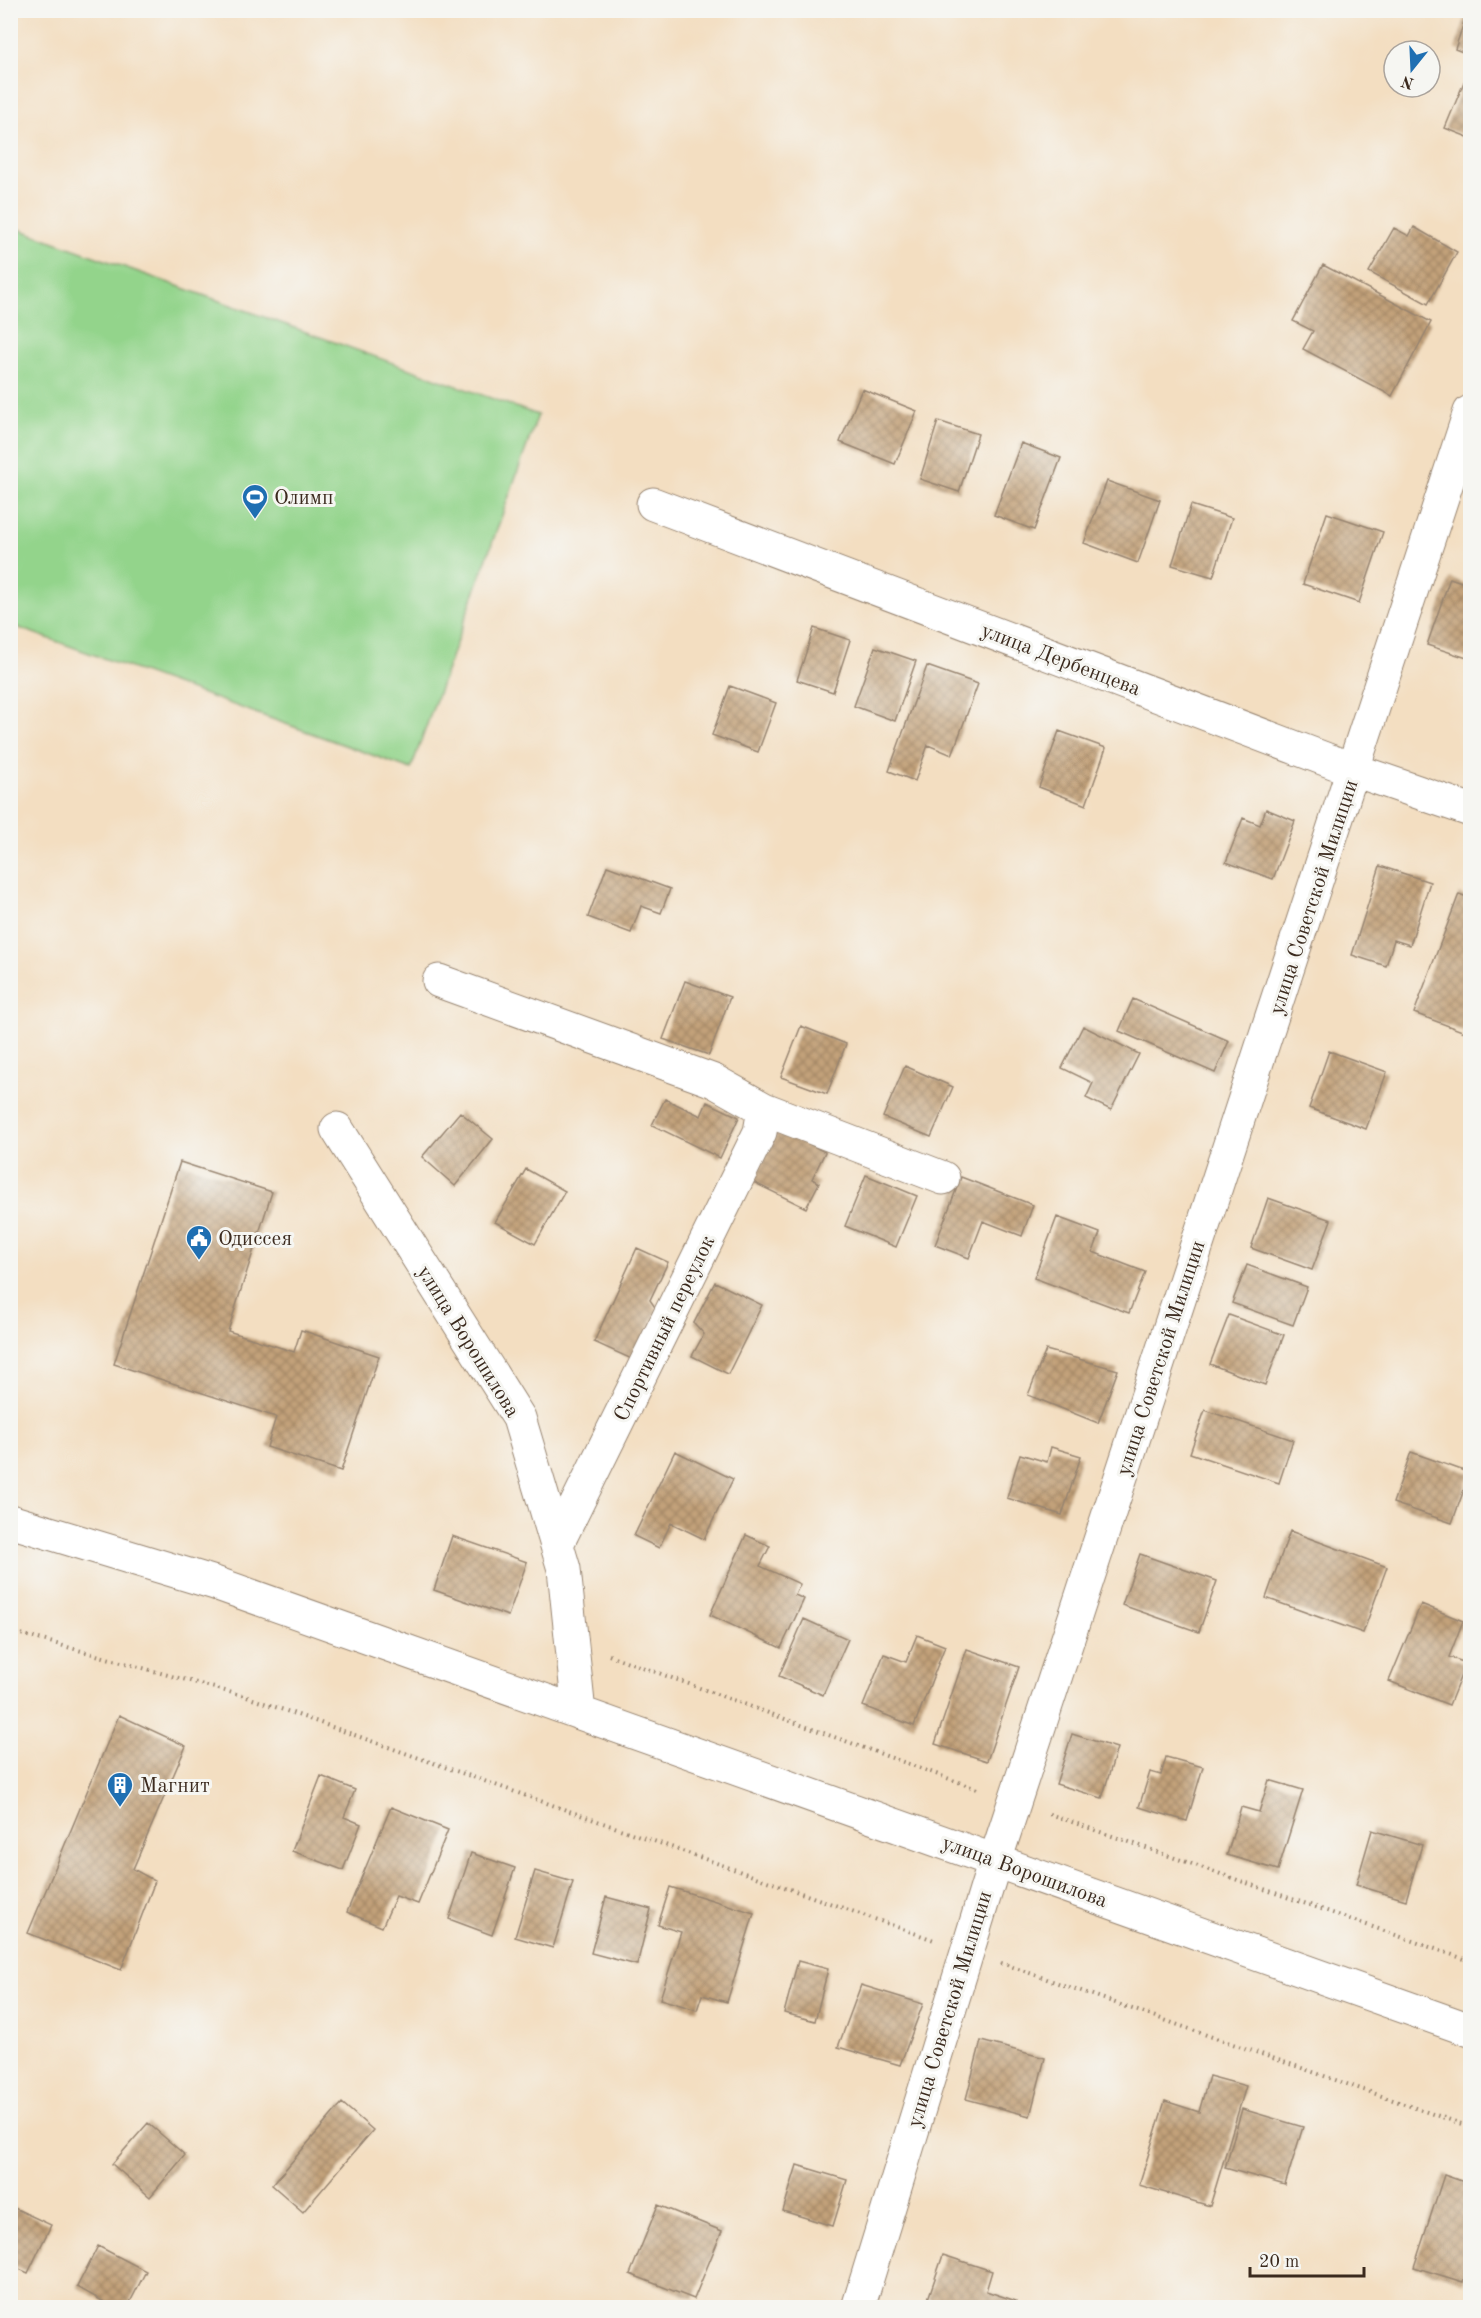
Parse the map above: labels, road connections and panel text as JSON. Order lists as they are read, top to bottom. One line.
{"streets":{"street":["улица Дербенцева","улица Советской Милиции","Спортивный переулок","улица Ворошилова"]},"crossings":[["улица Дербенцева","улица Советской Милиции"],["улица Советской Милиции","улица Ворошилова"],["Спортивный переулок","улица Ворошилова"]],"places":{"sports":["Олимп"],"public building":["Одиссея"],"building":["Магнит"]},"scale_bar":"20 m","north":"bottom"}
